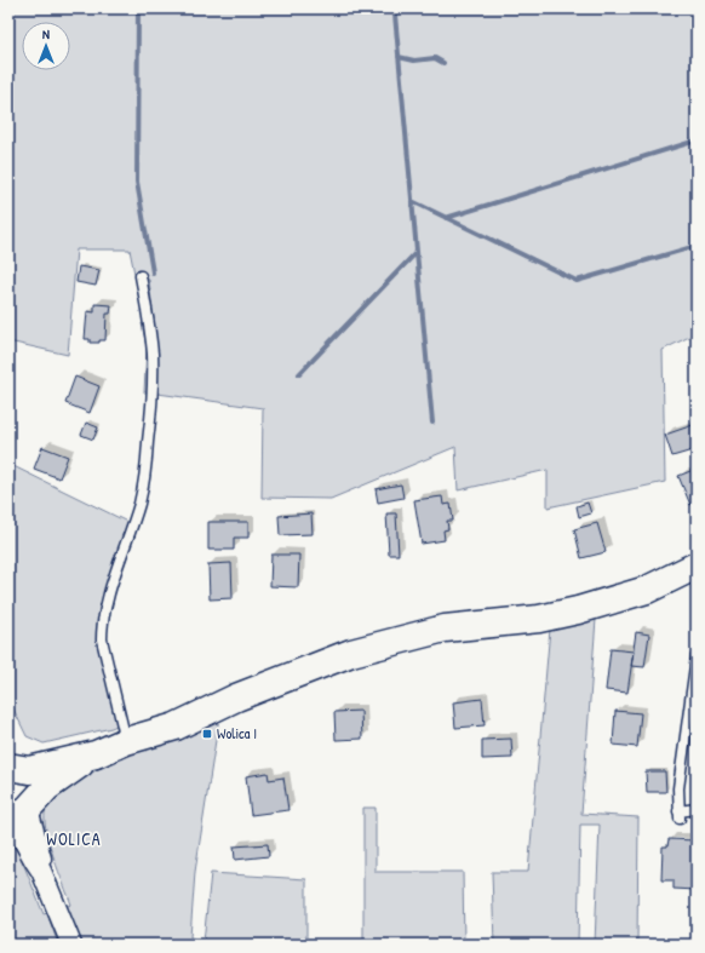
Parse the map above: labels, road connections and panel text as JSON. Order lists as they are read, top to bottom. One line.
{"districts":["WOLICA"],"places":{"transit":["Wolica I"]},"north":"top"}
